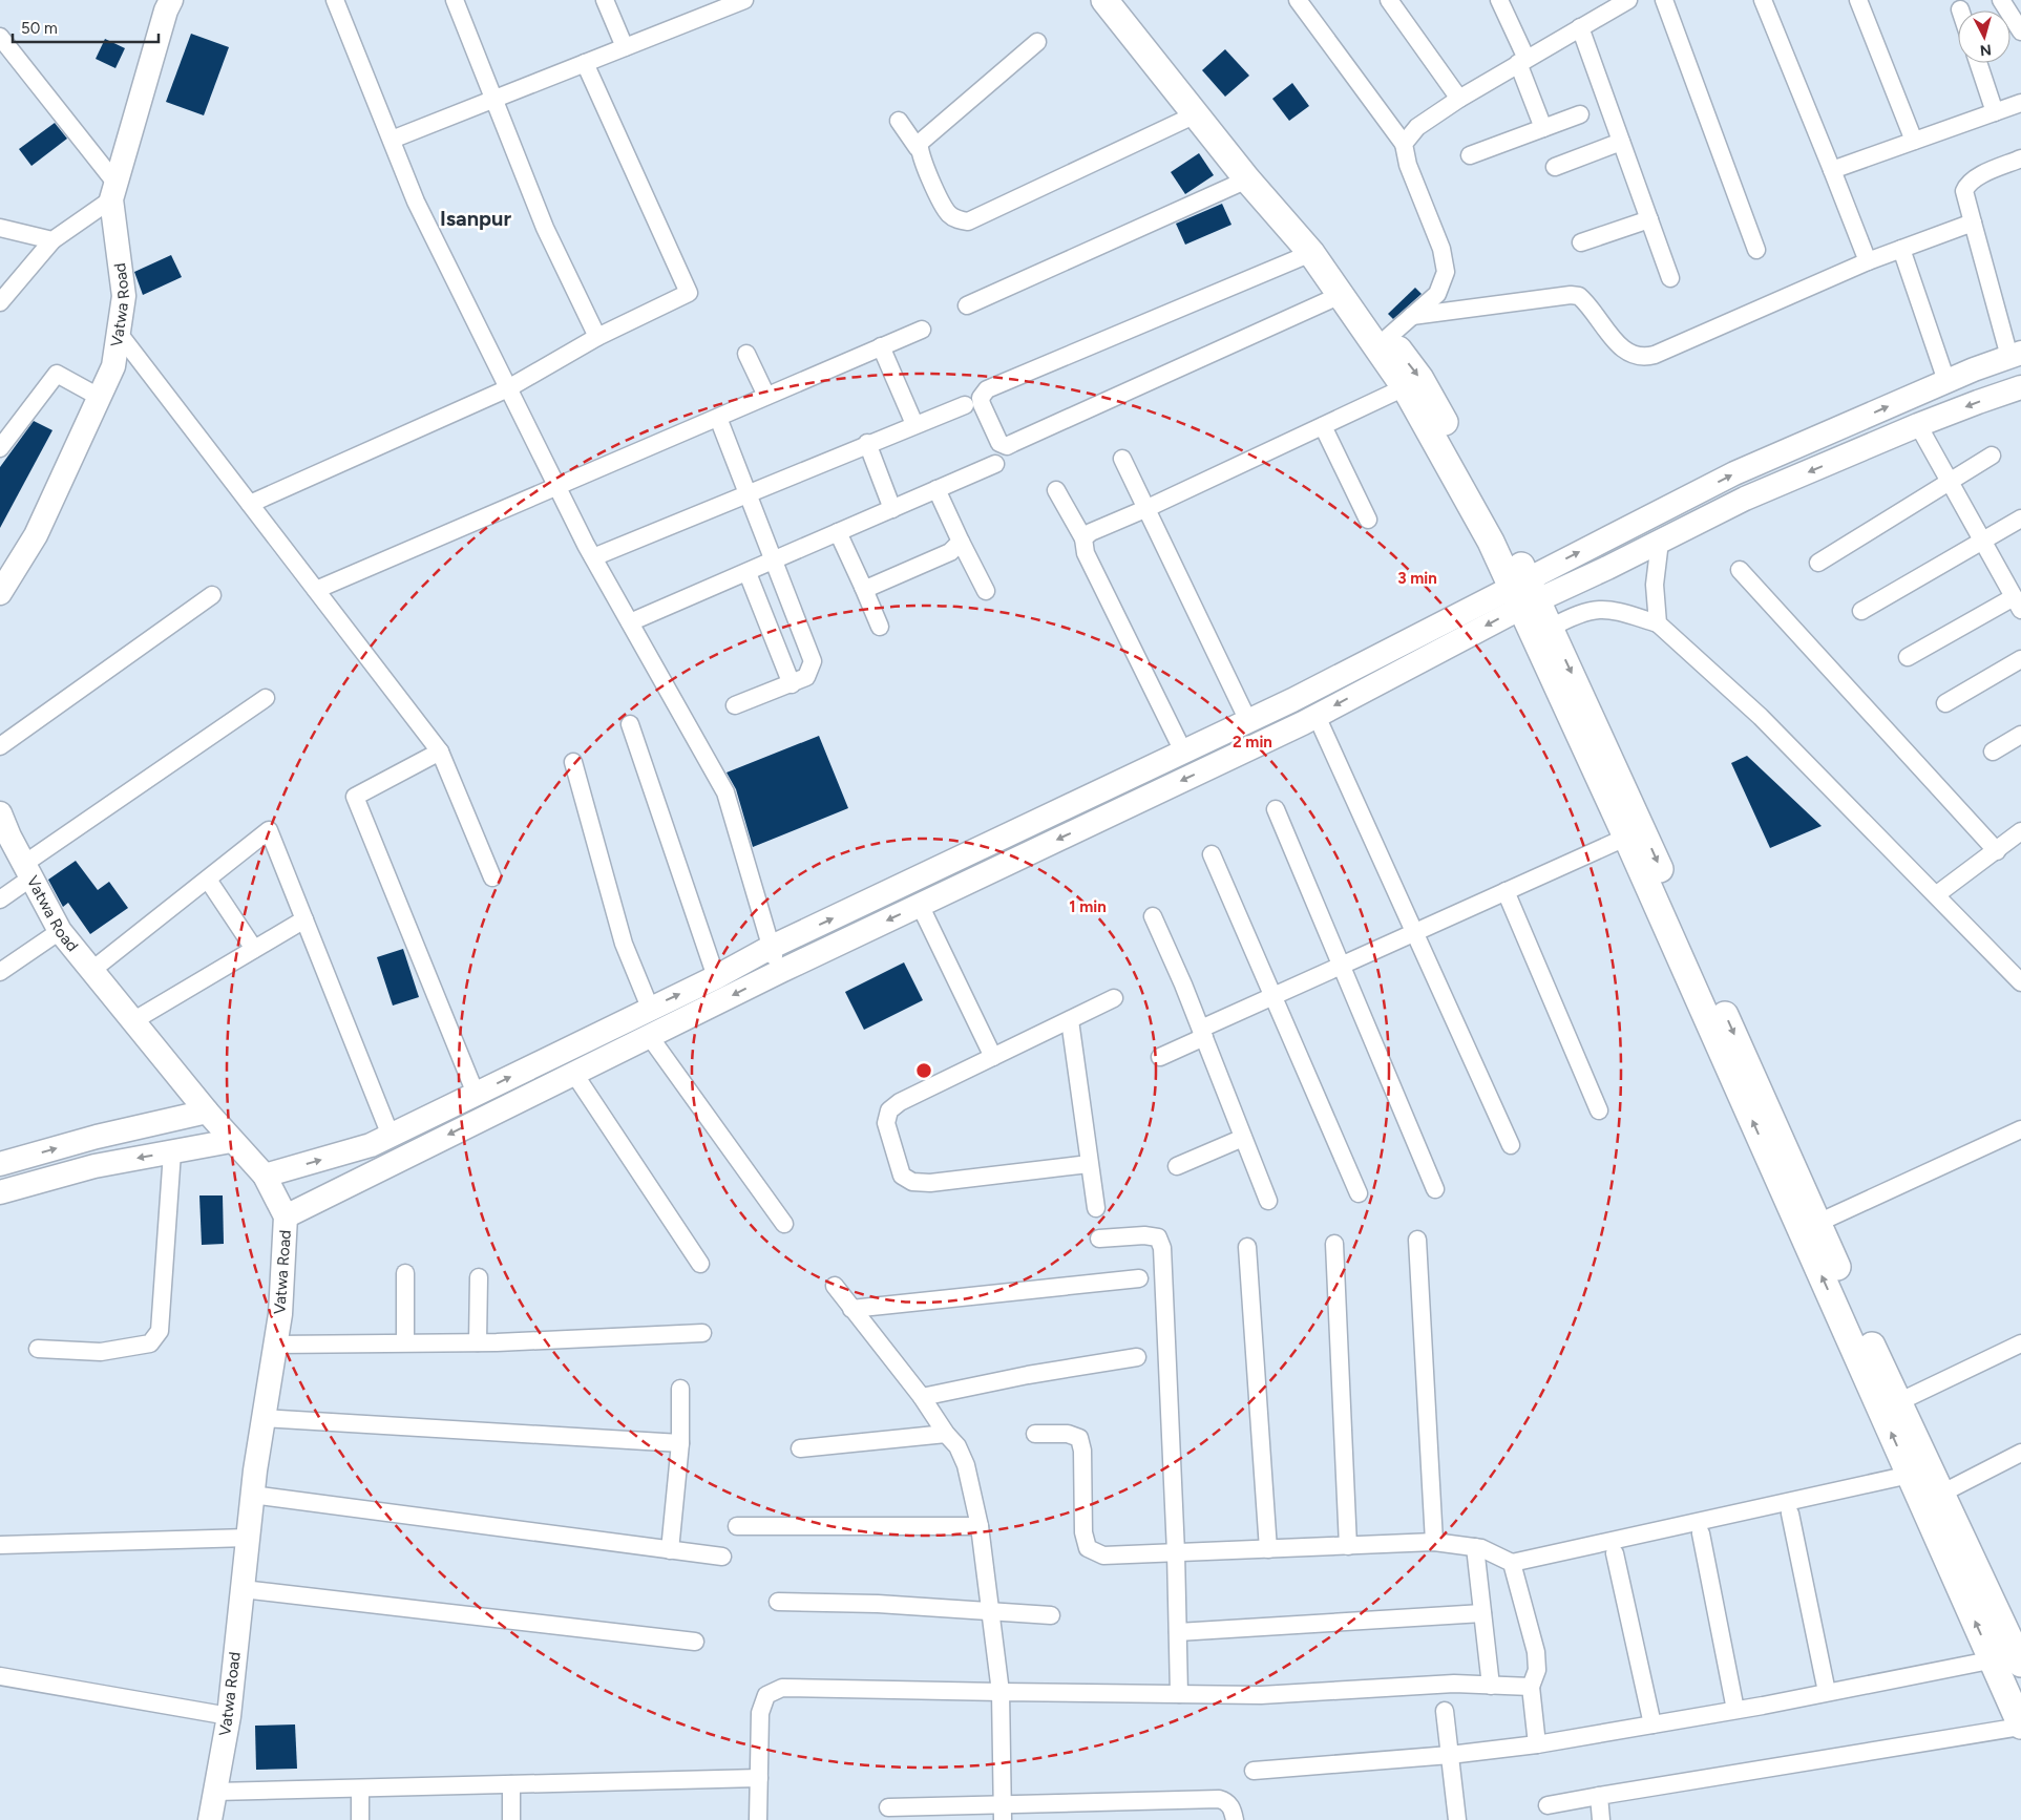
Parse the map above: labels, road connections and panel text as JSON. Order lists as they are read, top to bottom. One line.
{"streets":{"street":["Vatwa Road"]},"districts":["Isanpur"],"scale_bar":"50 m","north":"bottom","rings":["3 min","2 min","1 min"]}
